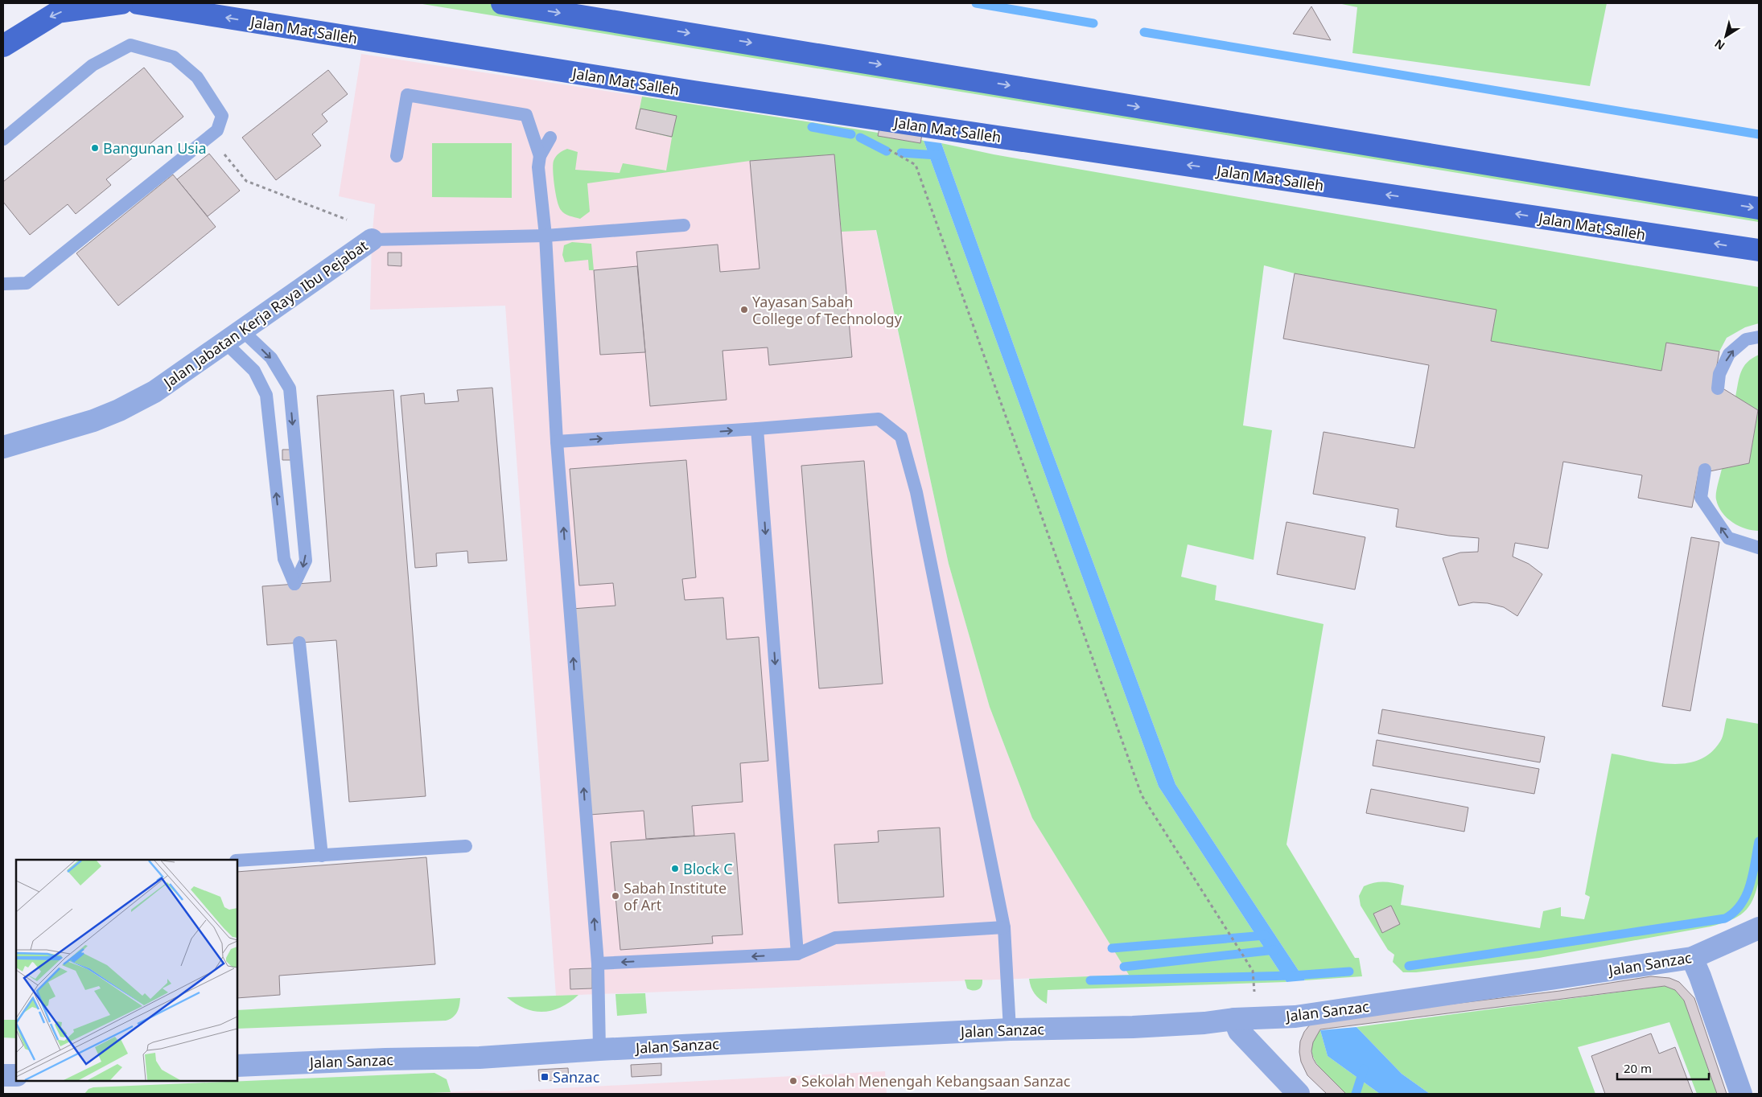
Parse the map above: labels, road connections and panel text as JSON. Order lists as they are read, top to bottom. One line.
{"streets":{"main road":["Jalan Mat Salleh"],"street":["Jalan Jabatan Kerja Raya Ibu Pejabat","Jalan Sanzac"]},"places":{"other":["Bangunan Usia","Yayasan Sabah College of Technology","Block C","Sabah Institute of Art","Sekolah Menengah Kebangsaan Sanzac"],"transit":["Sanzac"]},"scale_bar":"20 m","north":"bottom left"}
